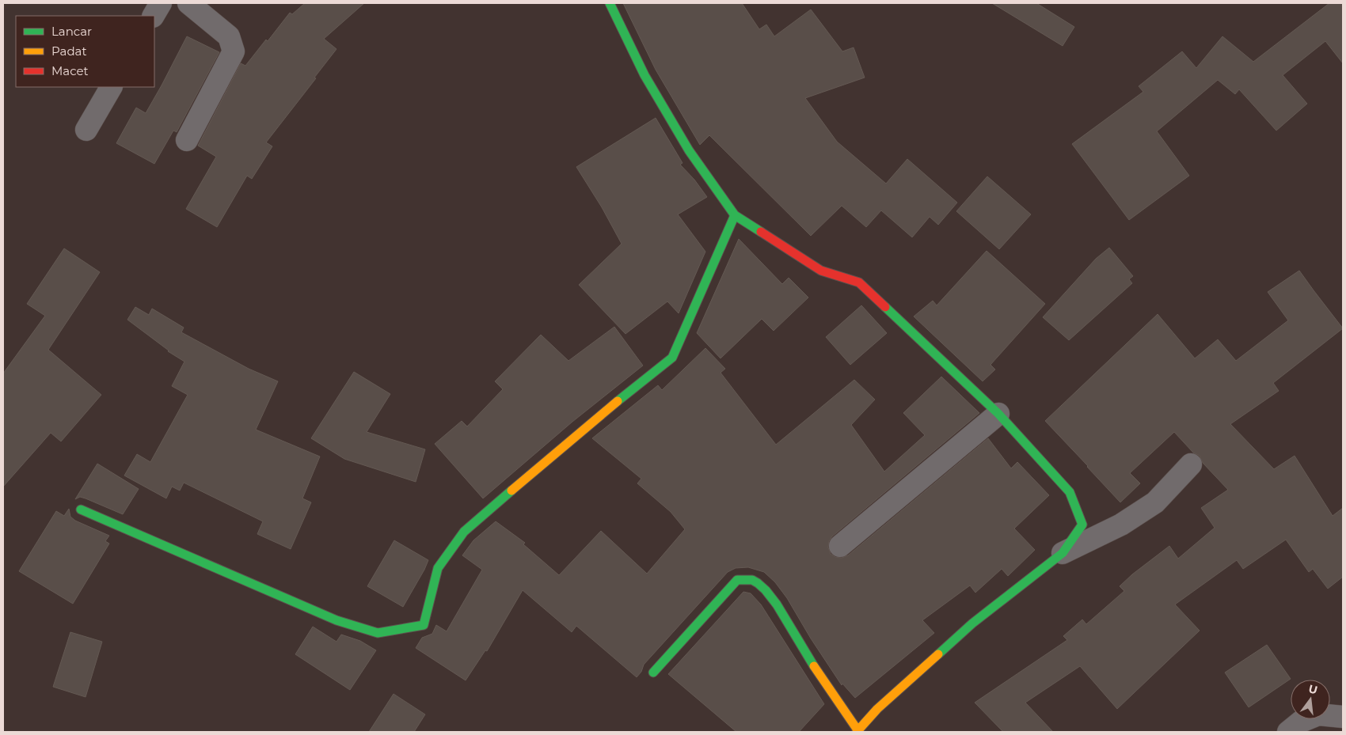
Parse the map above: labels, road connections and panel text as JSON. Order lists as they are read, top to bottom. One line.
{"legend":["Lancar","Padat","Macet"],"north":"top"}
